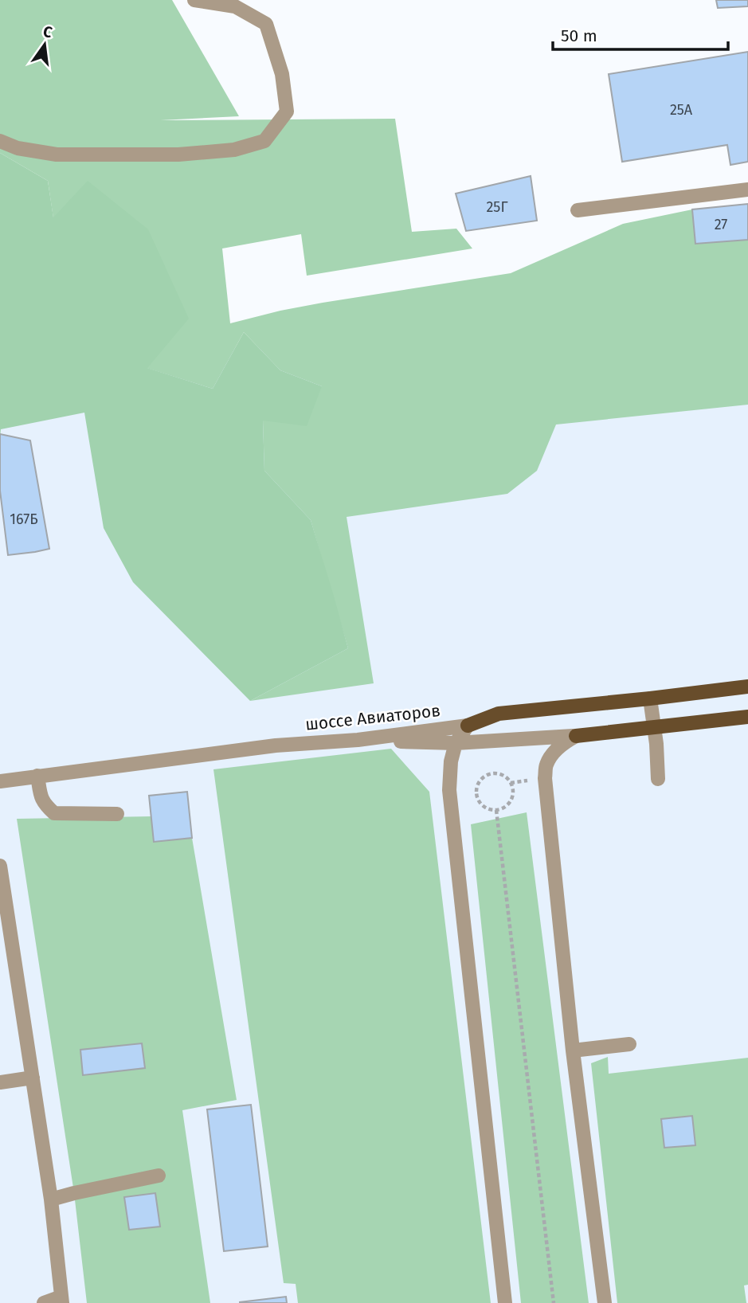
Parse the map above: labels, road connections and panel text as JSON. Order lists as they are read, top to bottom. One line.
{"streets":{"main road":["шоссе Авиаторов"]},"house_numbers":["25А","25Г","27","167Б"],"scale_bar":"50 m","north":"top"}
